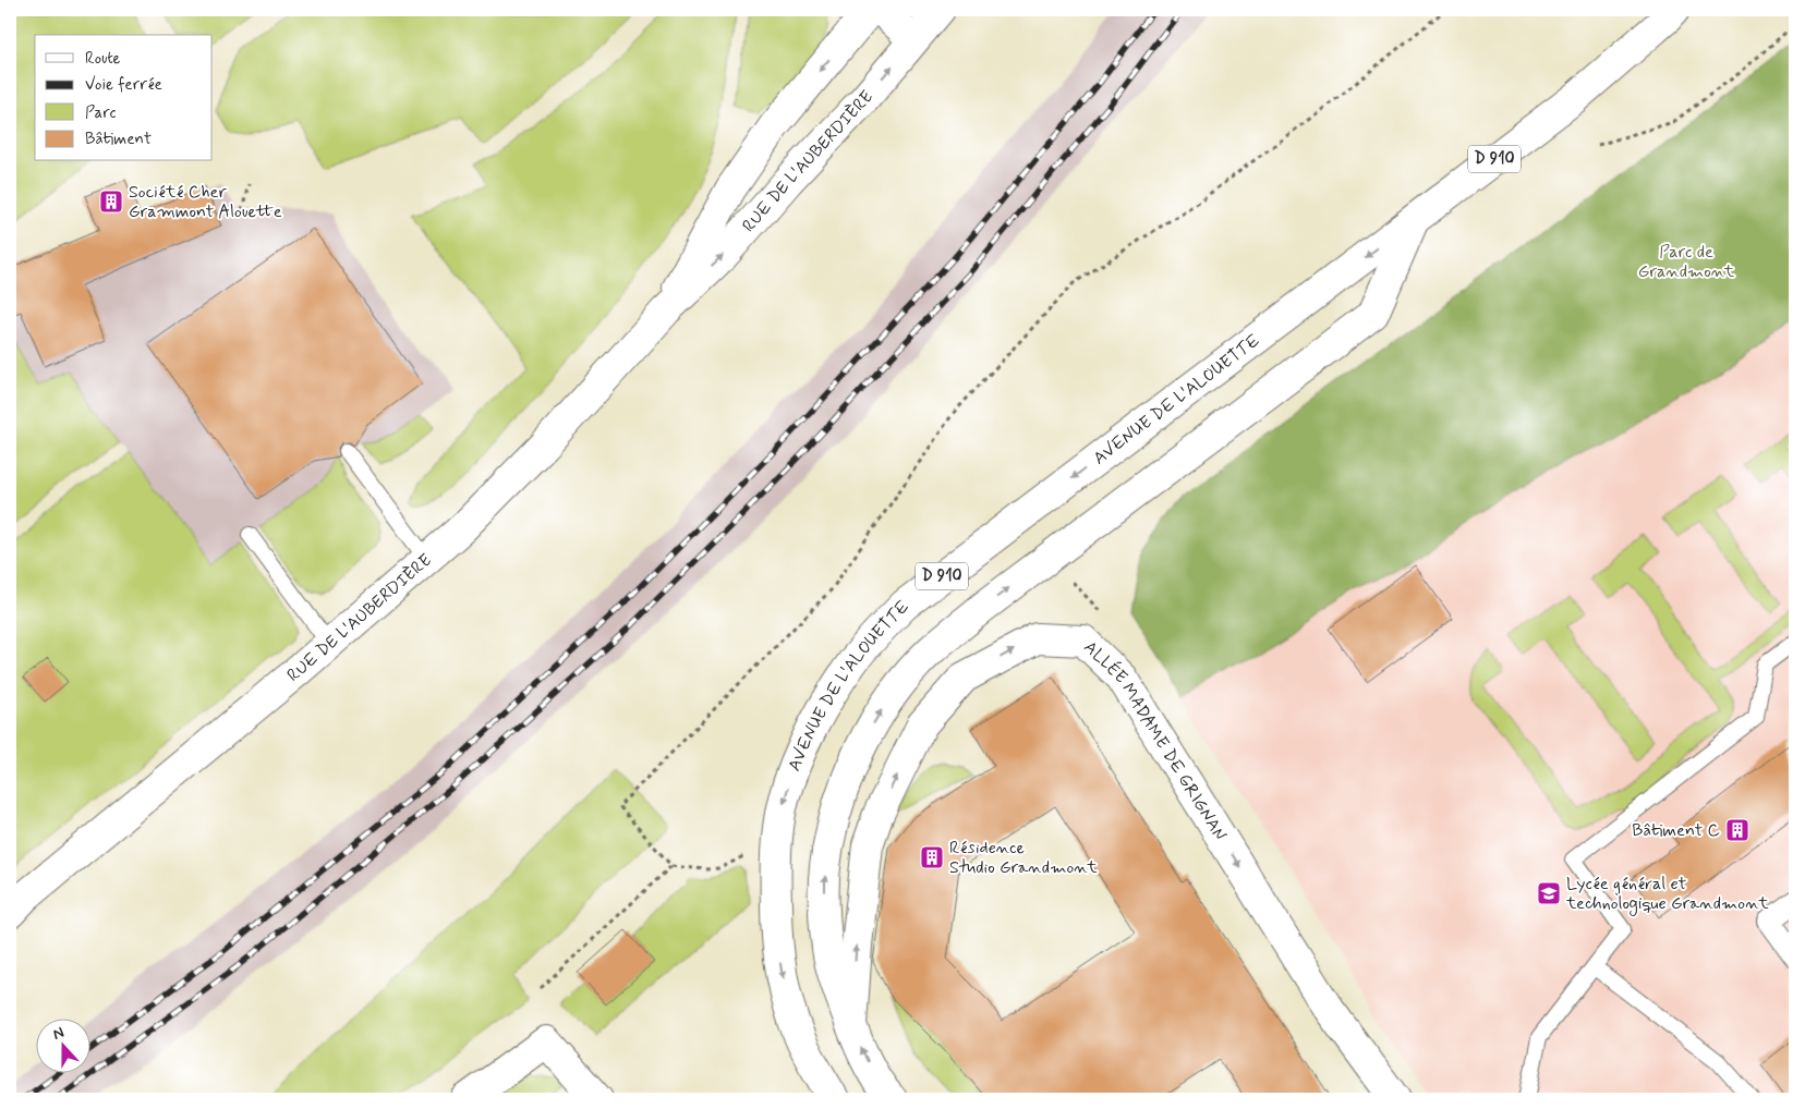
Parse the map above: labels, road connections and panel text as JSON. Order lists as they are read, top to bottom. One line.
{"streets":{"street":["D 910","RUE DE L'AUBERDIÈRE","AVENUE DE L'ALOUETTE","ALLÉE MADAME DE GRIGNAN"]},"crossings":[["AVENUE DE L'ALOUETTE","ALLÉE MADAME DE GRIGNAN"]],"parks":["Parc de Grandmont"],"places":{"building":["Société Cher Grammont Alouette","Bâtiment C","Résidence Studio Grandmont"],"school or university":["Lycée général et technologique Grandmont"]},"legend":["Route","Voie ferrée","Parc","Bâtiment"],"north":"top"}
